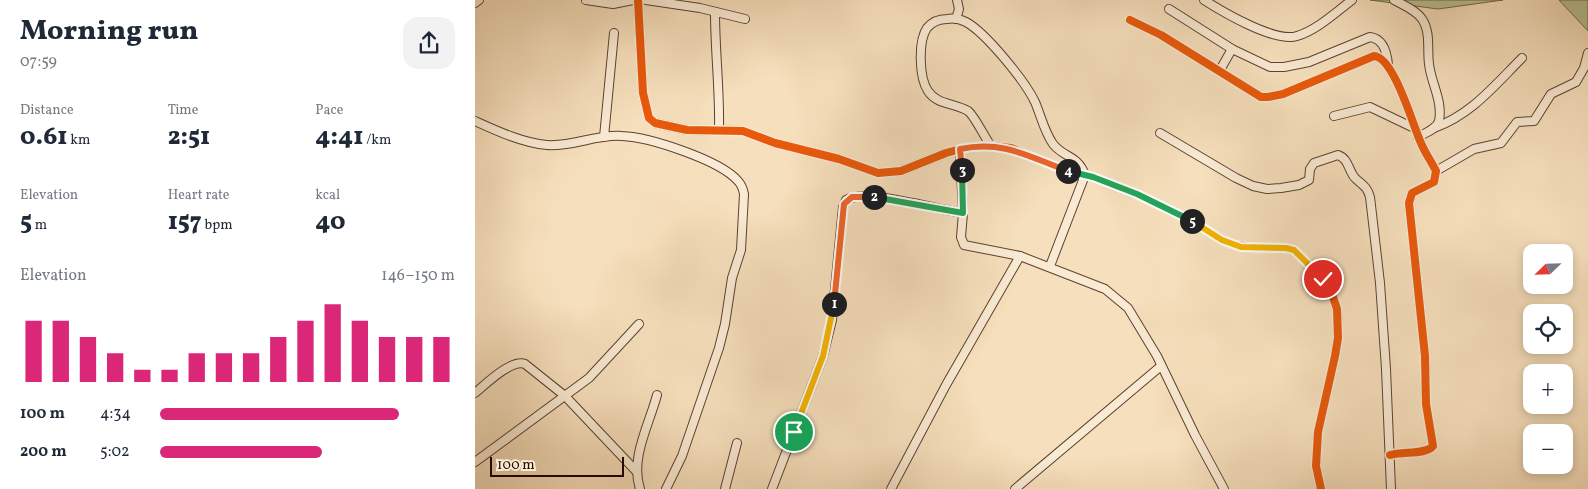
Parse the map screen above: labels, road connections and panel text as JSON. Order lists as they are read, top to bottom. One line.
{"scale_bar":"100 m","north":"bottom left","page":{"heading":["Morning run","07:59"],"stats":[["Distance","0.61 km"],["Time","2:51"],["Pace","4:41 /km"],["Elevation","5 m"],["Heart rate","157 bpm"],["kcal","40"]],"pins":["3","4","2","5","1"],"map_buttons":["+","−"],"chart":["Elevation","146–150 m"],"list":[{"name":"100 m","note":"4:34"},{"name":"200 m","note":"5:02"}],"scale":"100 m"}}
